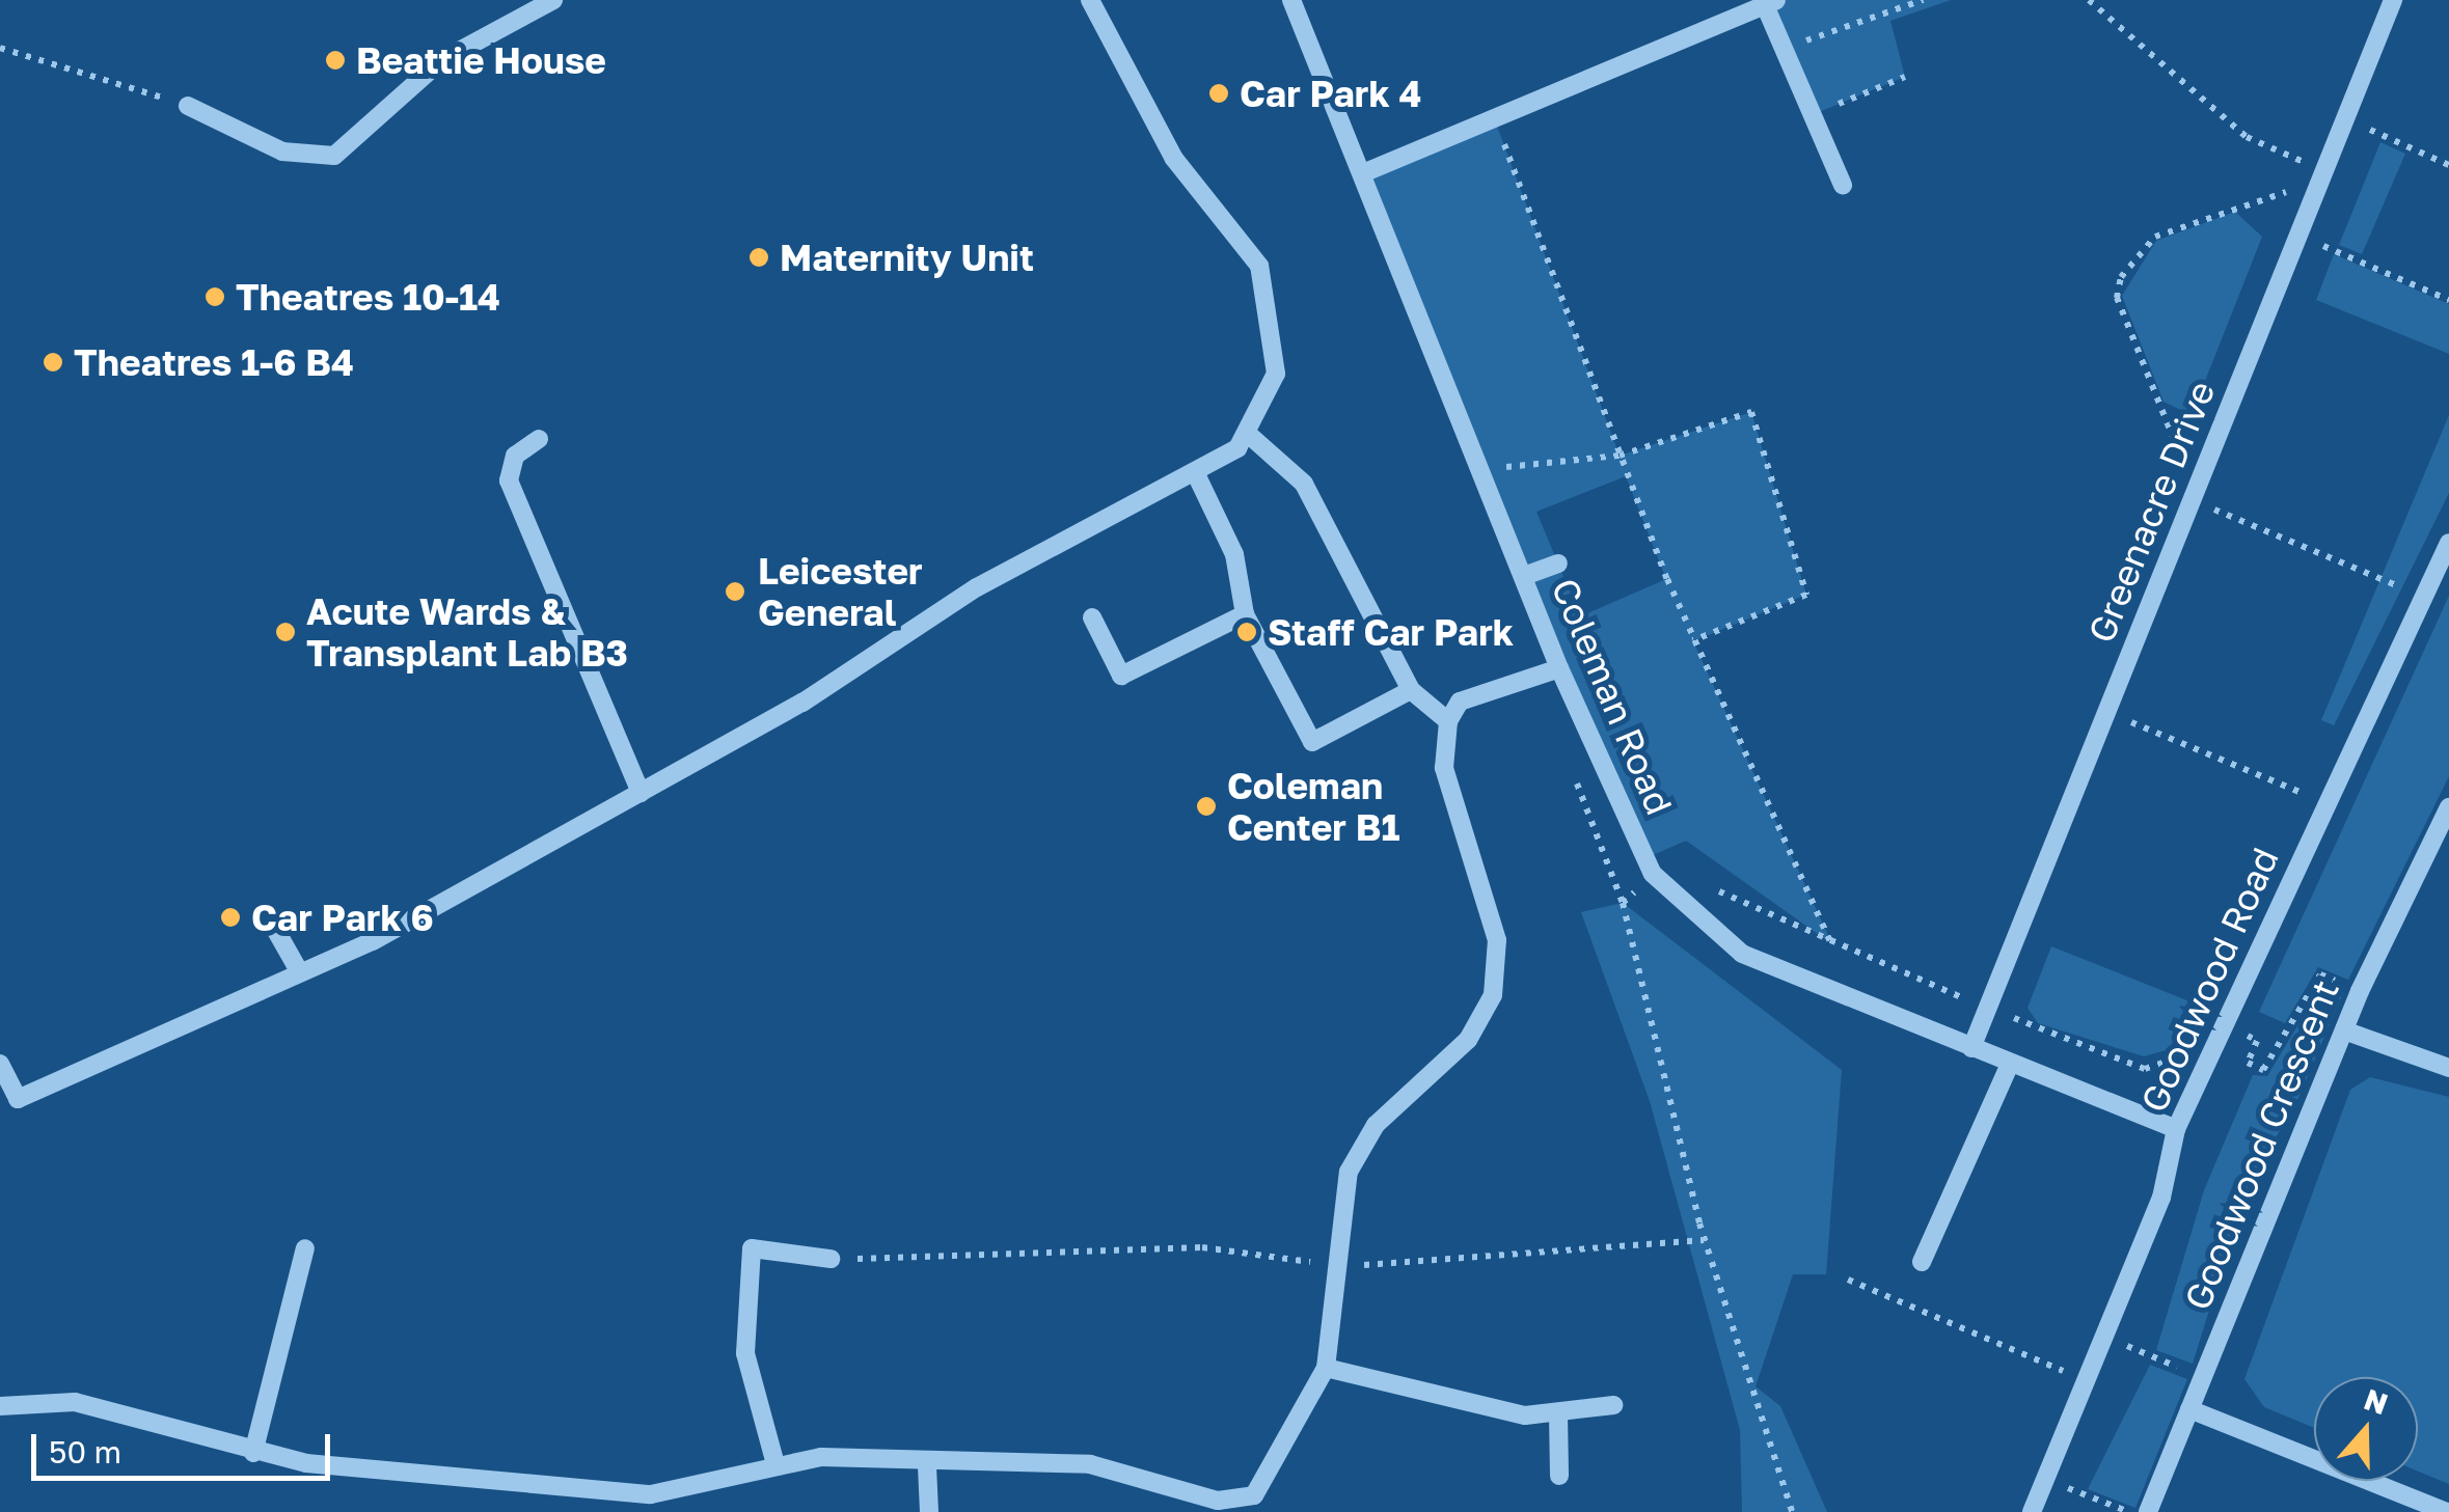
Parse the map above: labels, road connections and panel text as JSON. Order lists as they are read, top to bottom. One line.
{"streets":{"street":["Greenacre Drive","Coleman Road","Goodwood Road","Goodwood Crescent"]},"crossings":[["Greenacre Drive","Coleman Road"],["Coleman Road","Goodwood Road"]],"places":["Beattie House","Car Park 4","Maternity Unit","Theatres 10-14","Theatres 1-6 B4","Leicester General","Acute Wards & Transplant Lab B3","Staff Car Park","Coleman Center B1","Car Park 6"],"scale_bar":"50 m","north":"top"}
